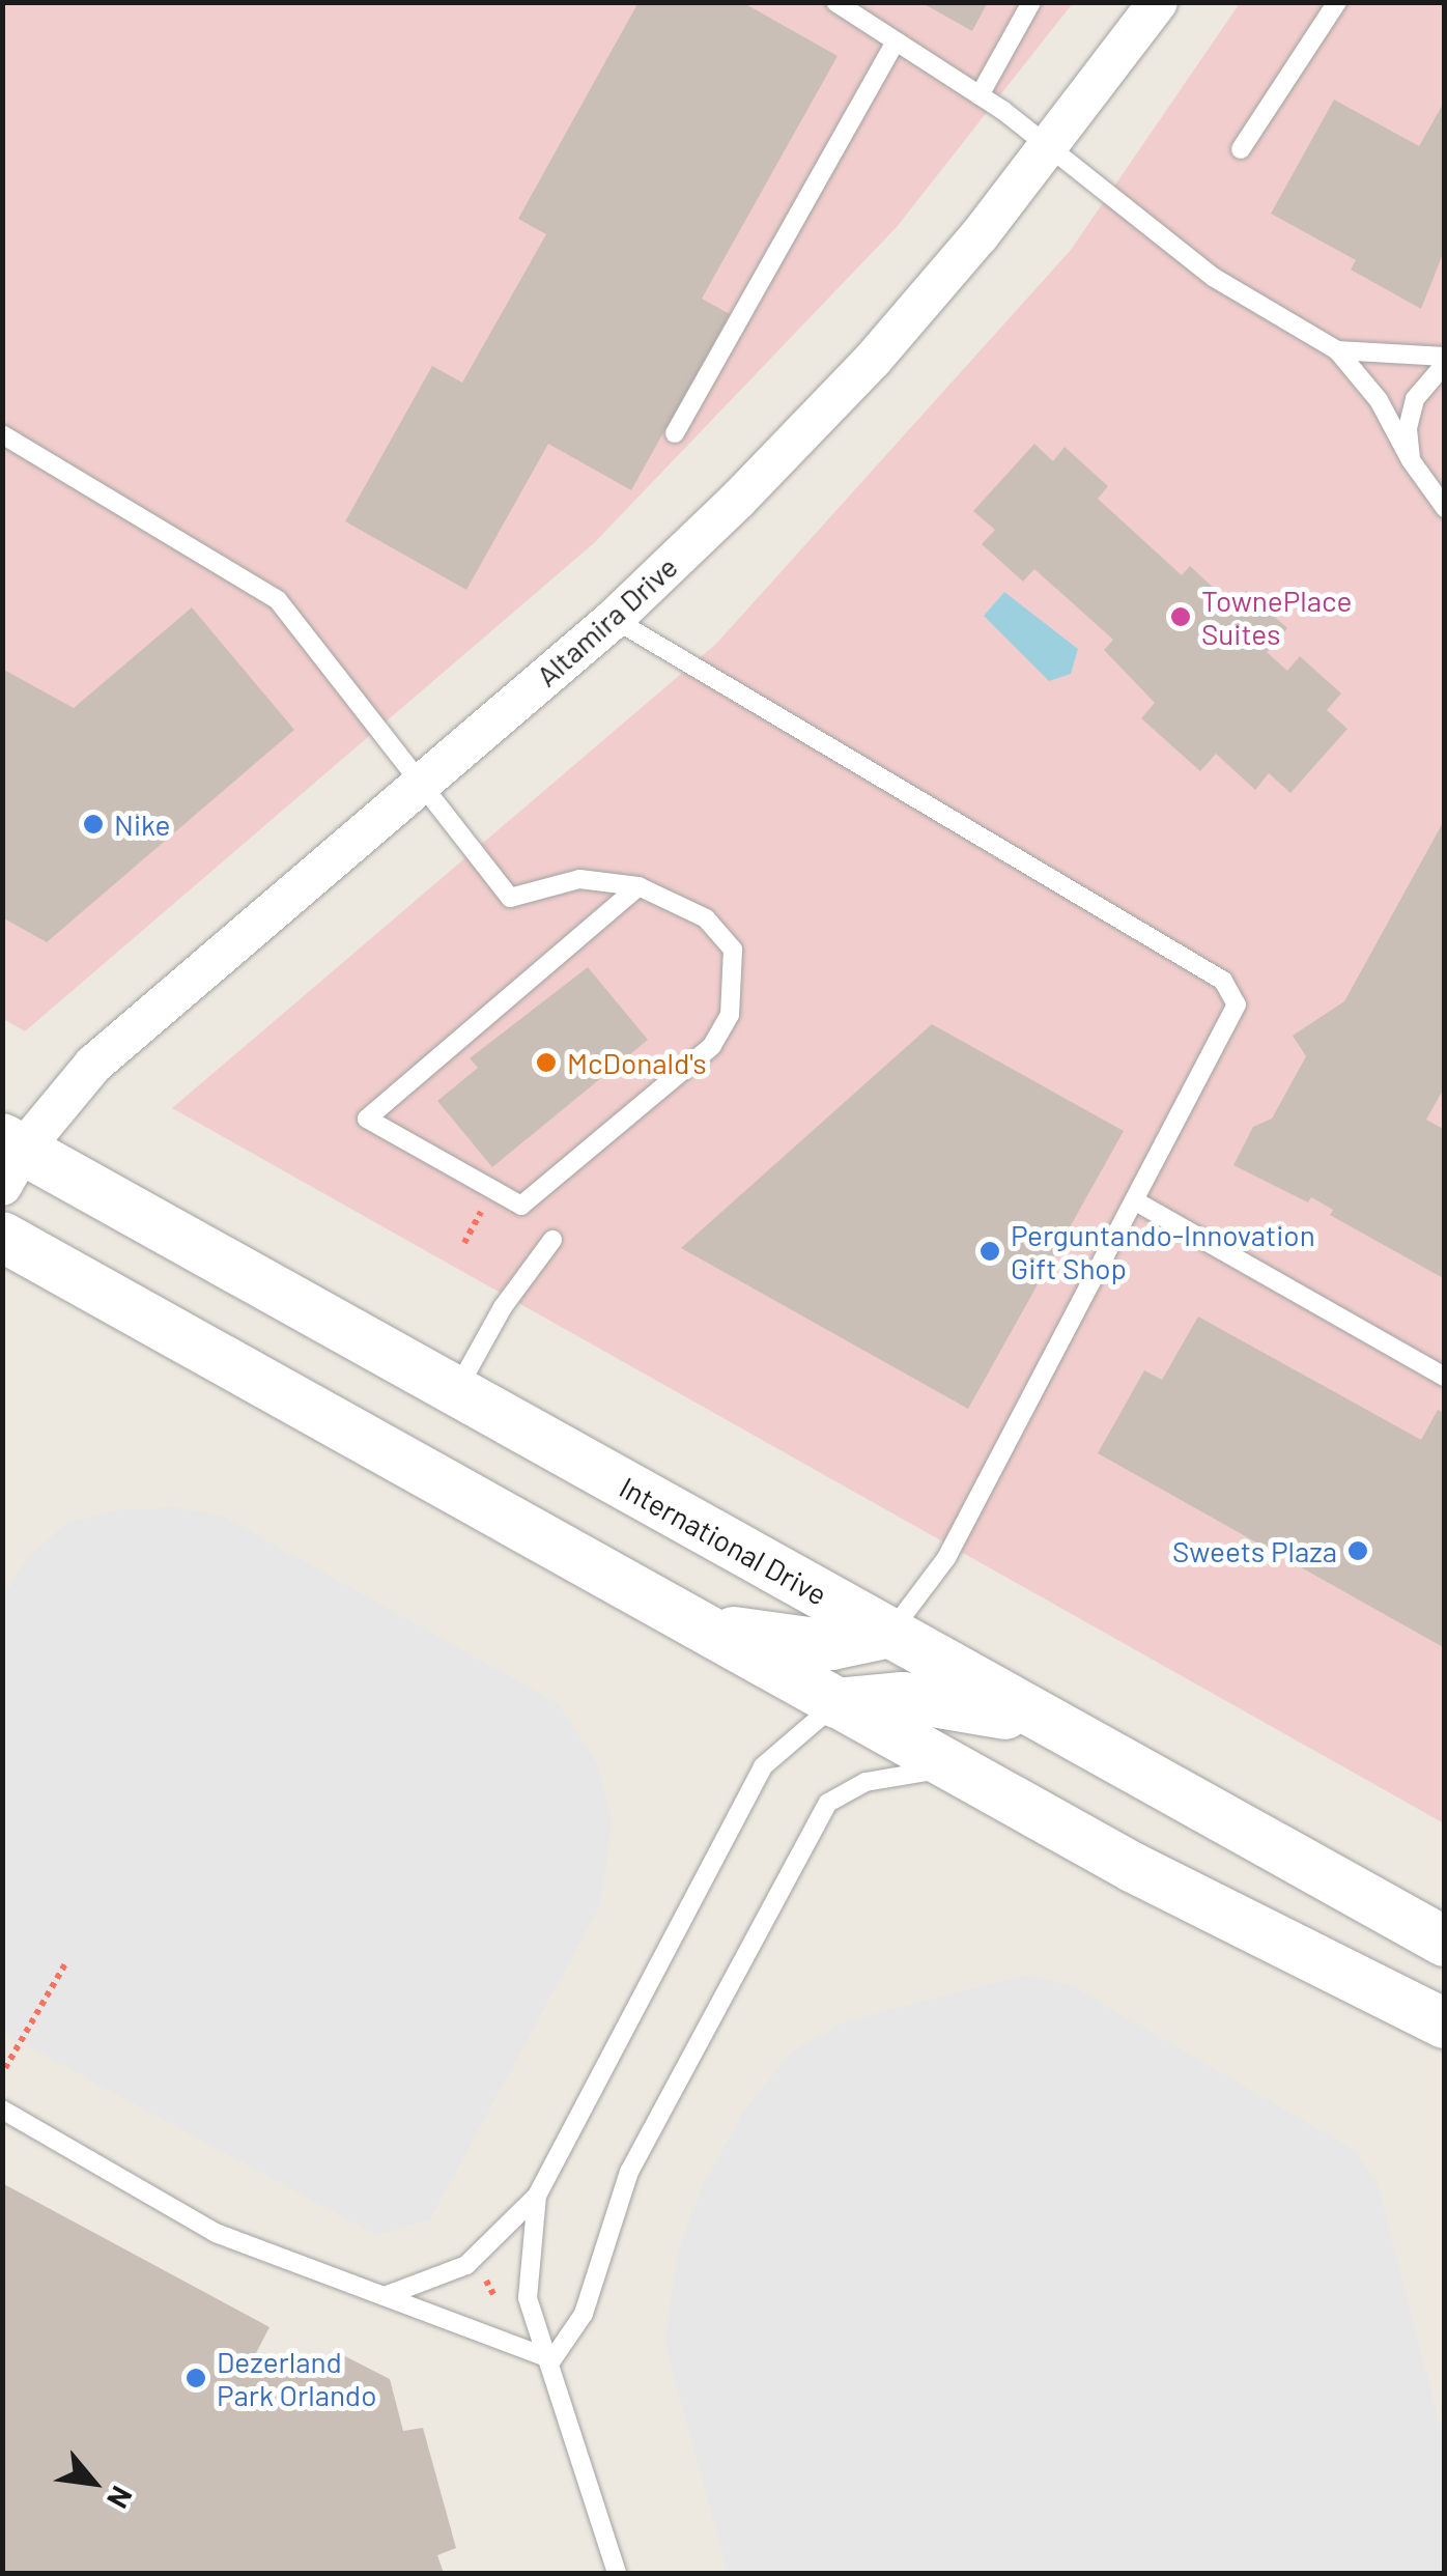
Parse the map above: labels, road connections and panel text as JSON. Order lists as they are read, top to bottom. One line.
{"streets":{"street":["Altamira Drive","International Drive"]},"crossings":[["Altamira Drive","International Drive"]],"places":["TownePlace Suites","Nike","McDonald's","Perguntando-Innovation Gift Shop","Sweets Plaza","Dezerland Park Orlando"],"north":"bottom right"}
